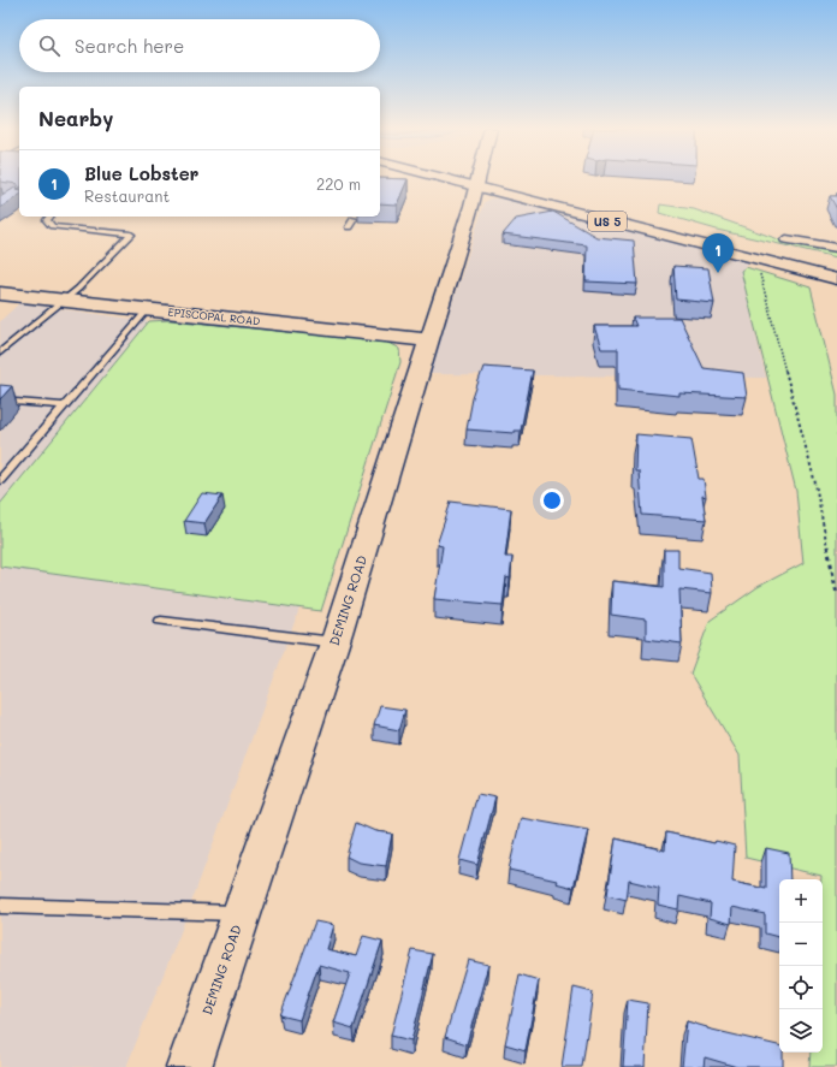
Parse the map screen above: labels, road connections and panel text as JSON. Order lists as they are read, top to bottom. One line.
{"streets":{"main road":["US 5","EPISCOPAL ROAD","DEMING ROAD"]},"crossings":[["US 5","DEMING ROAD"],["EPISCOPAL ROAD","DEMING ROAD"]],"page":{"search":"Search here","heading":"Nearby","list":[{"mark":"1","name":"Blue Lobster","note":"Restaurant","value":"220 m"}],"pins":"1","map_buttons":["+","−"]}}
